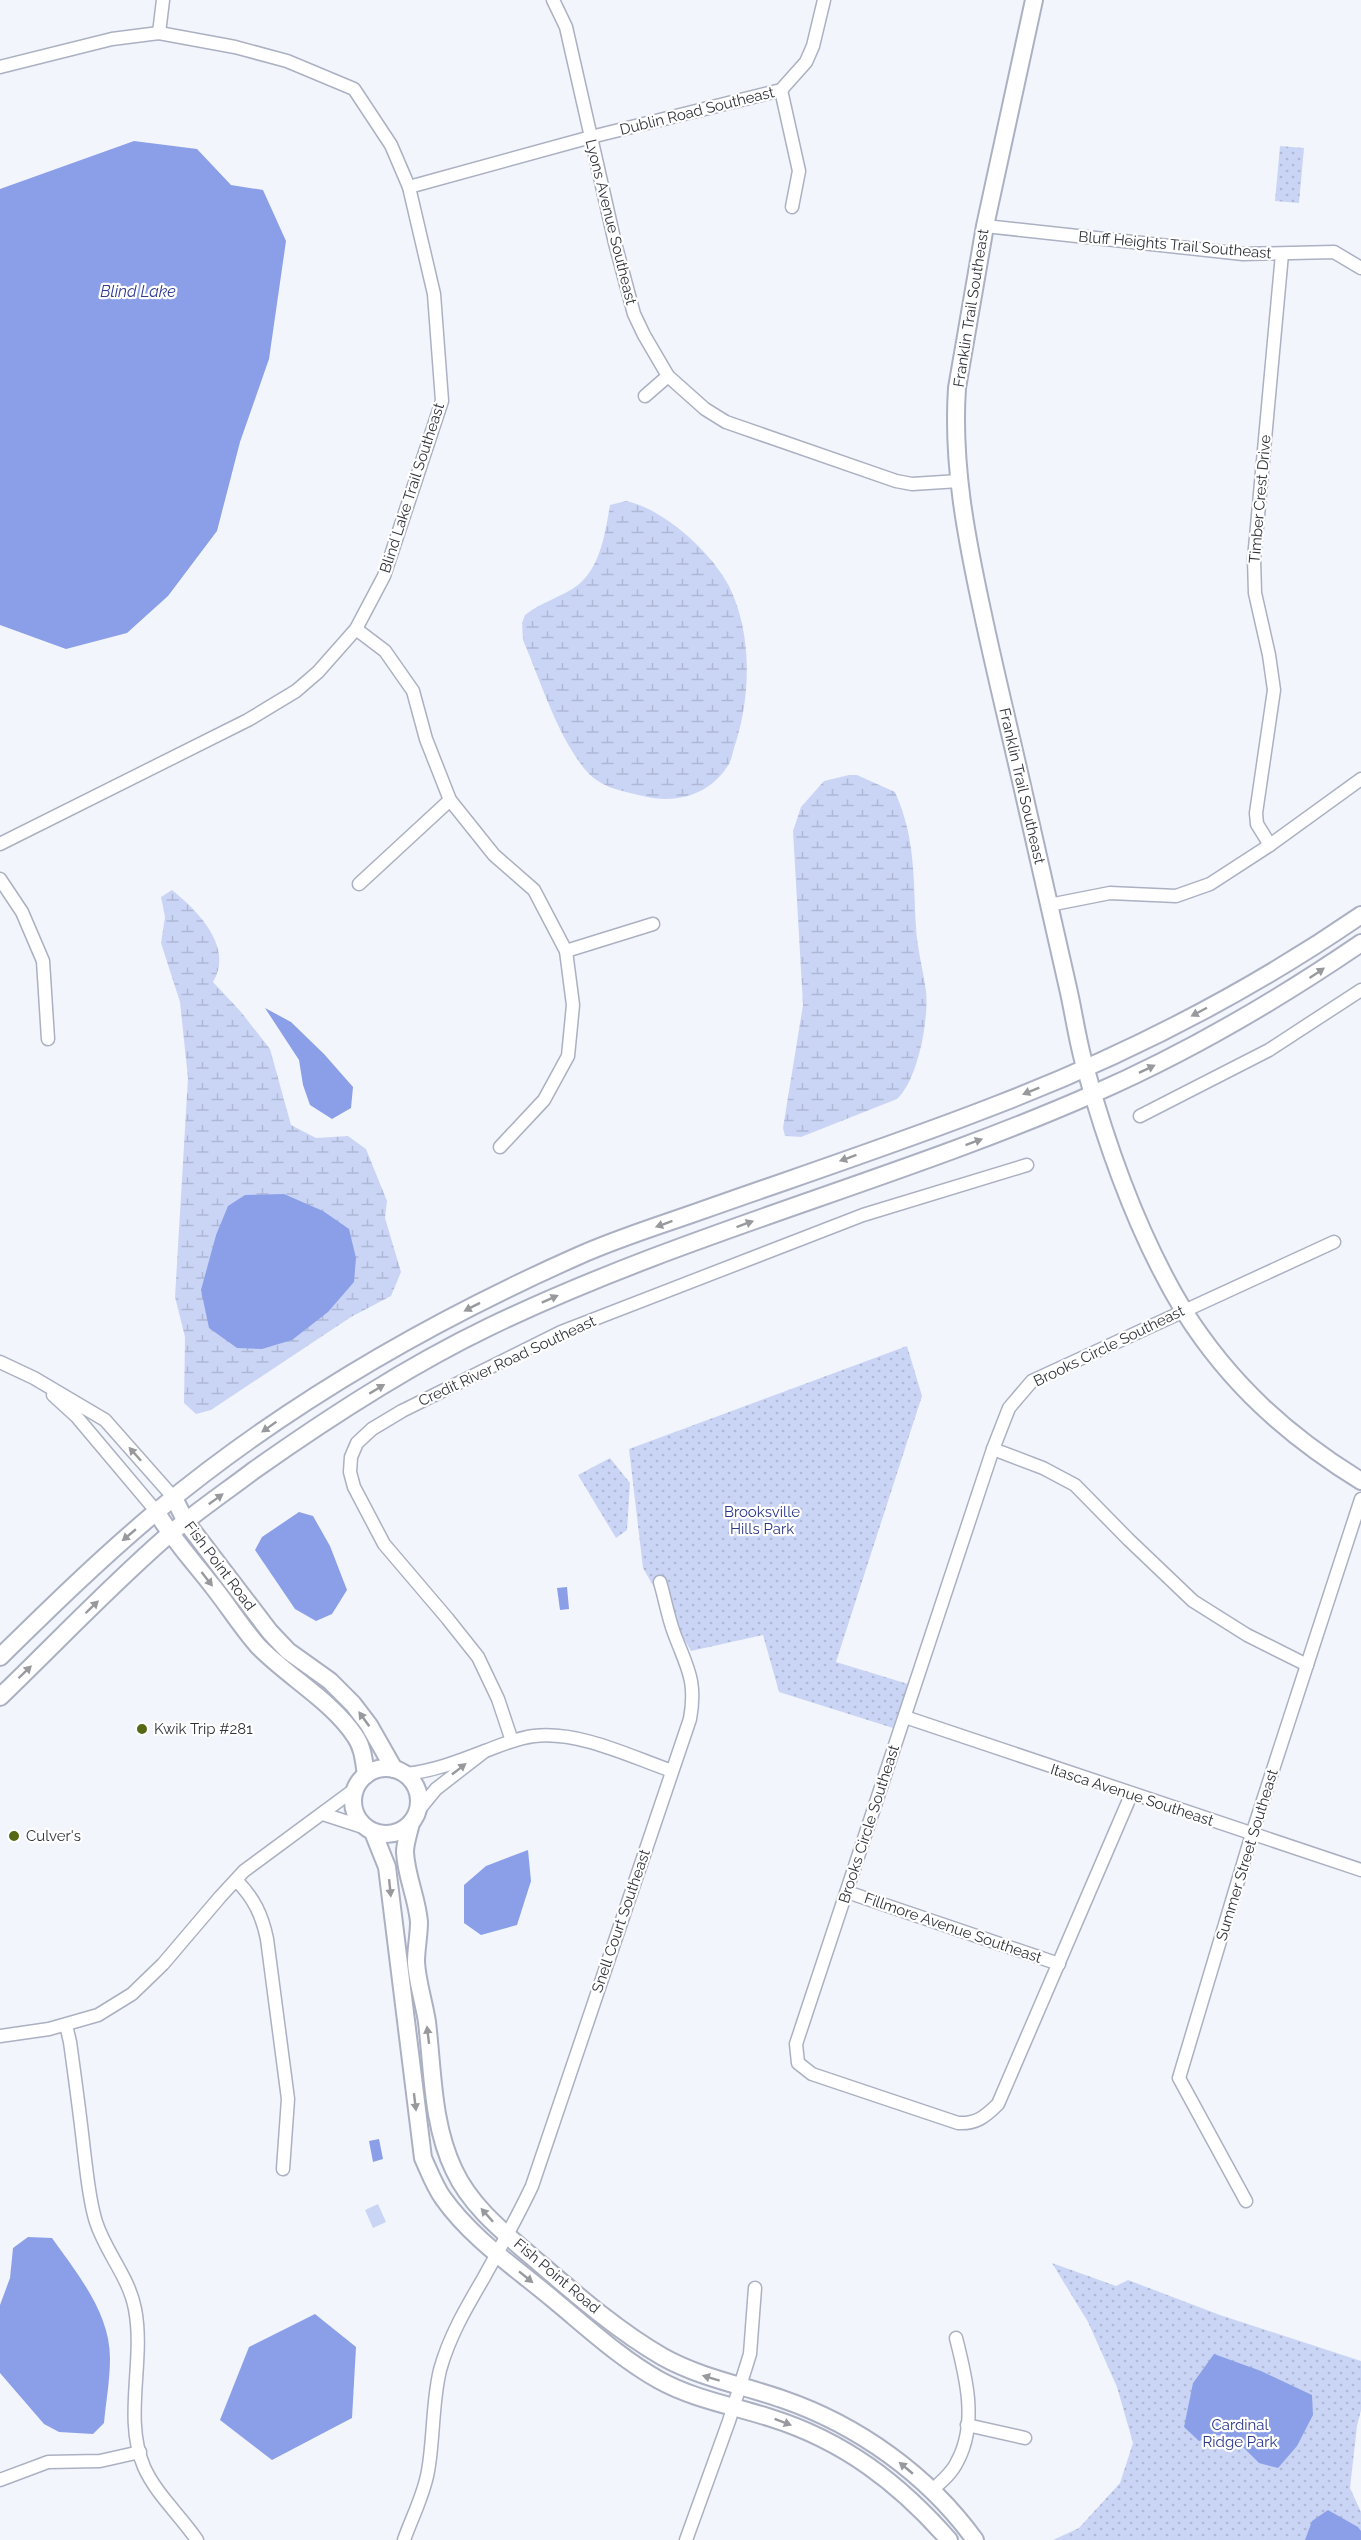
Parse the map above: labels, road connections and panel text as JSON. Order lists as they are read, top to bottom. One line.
{"streets":{"street":["Dublin Road Southeast","Lyons Avenue Southeast","Bluff Heights Trail Southeast","Franklin Trail Southeast","Blind Lake Trail Southeast","Timber Crest Drive","Brooks Circle Southeast","Credit River Road Southeast","Fish Point Road","Itasca Avenue Southeast","Summer Street Southeast","Snell Court Southeast","Fillmore Avenue Southeast"]},"crossings":[["Dublin Road Southeast","Lyons Avenue Southeast"],["Dublin Road Southeast","Blind Lake Trail Southeast"],["Lyons Avenue Southeast","Franklin Trail Southeast"],["Bluff Heights Trail Southeast","Franklin Trail Southeast"],["Bluff Heights Trail Southeast","Timber Crest Drive"],["Franklin Trail Southeast","Brooks Circle Southeast"],["Brooks Circle Southeast","Itasca Avenue Southeast"],["Brooks Circle Southeast","Fillmore Avenue Southeast"],["Fish Point Road","Snell Court Southeast"],["Itasca Avenue Southeast","Summer Street Southeast"]],"water":["Blind Lake"],"parks":["Brooksville Hills Park","Cardinal Ridge Park"],"places":["Kwik Trip #281","Culver's"]}
